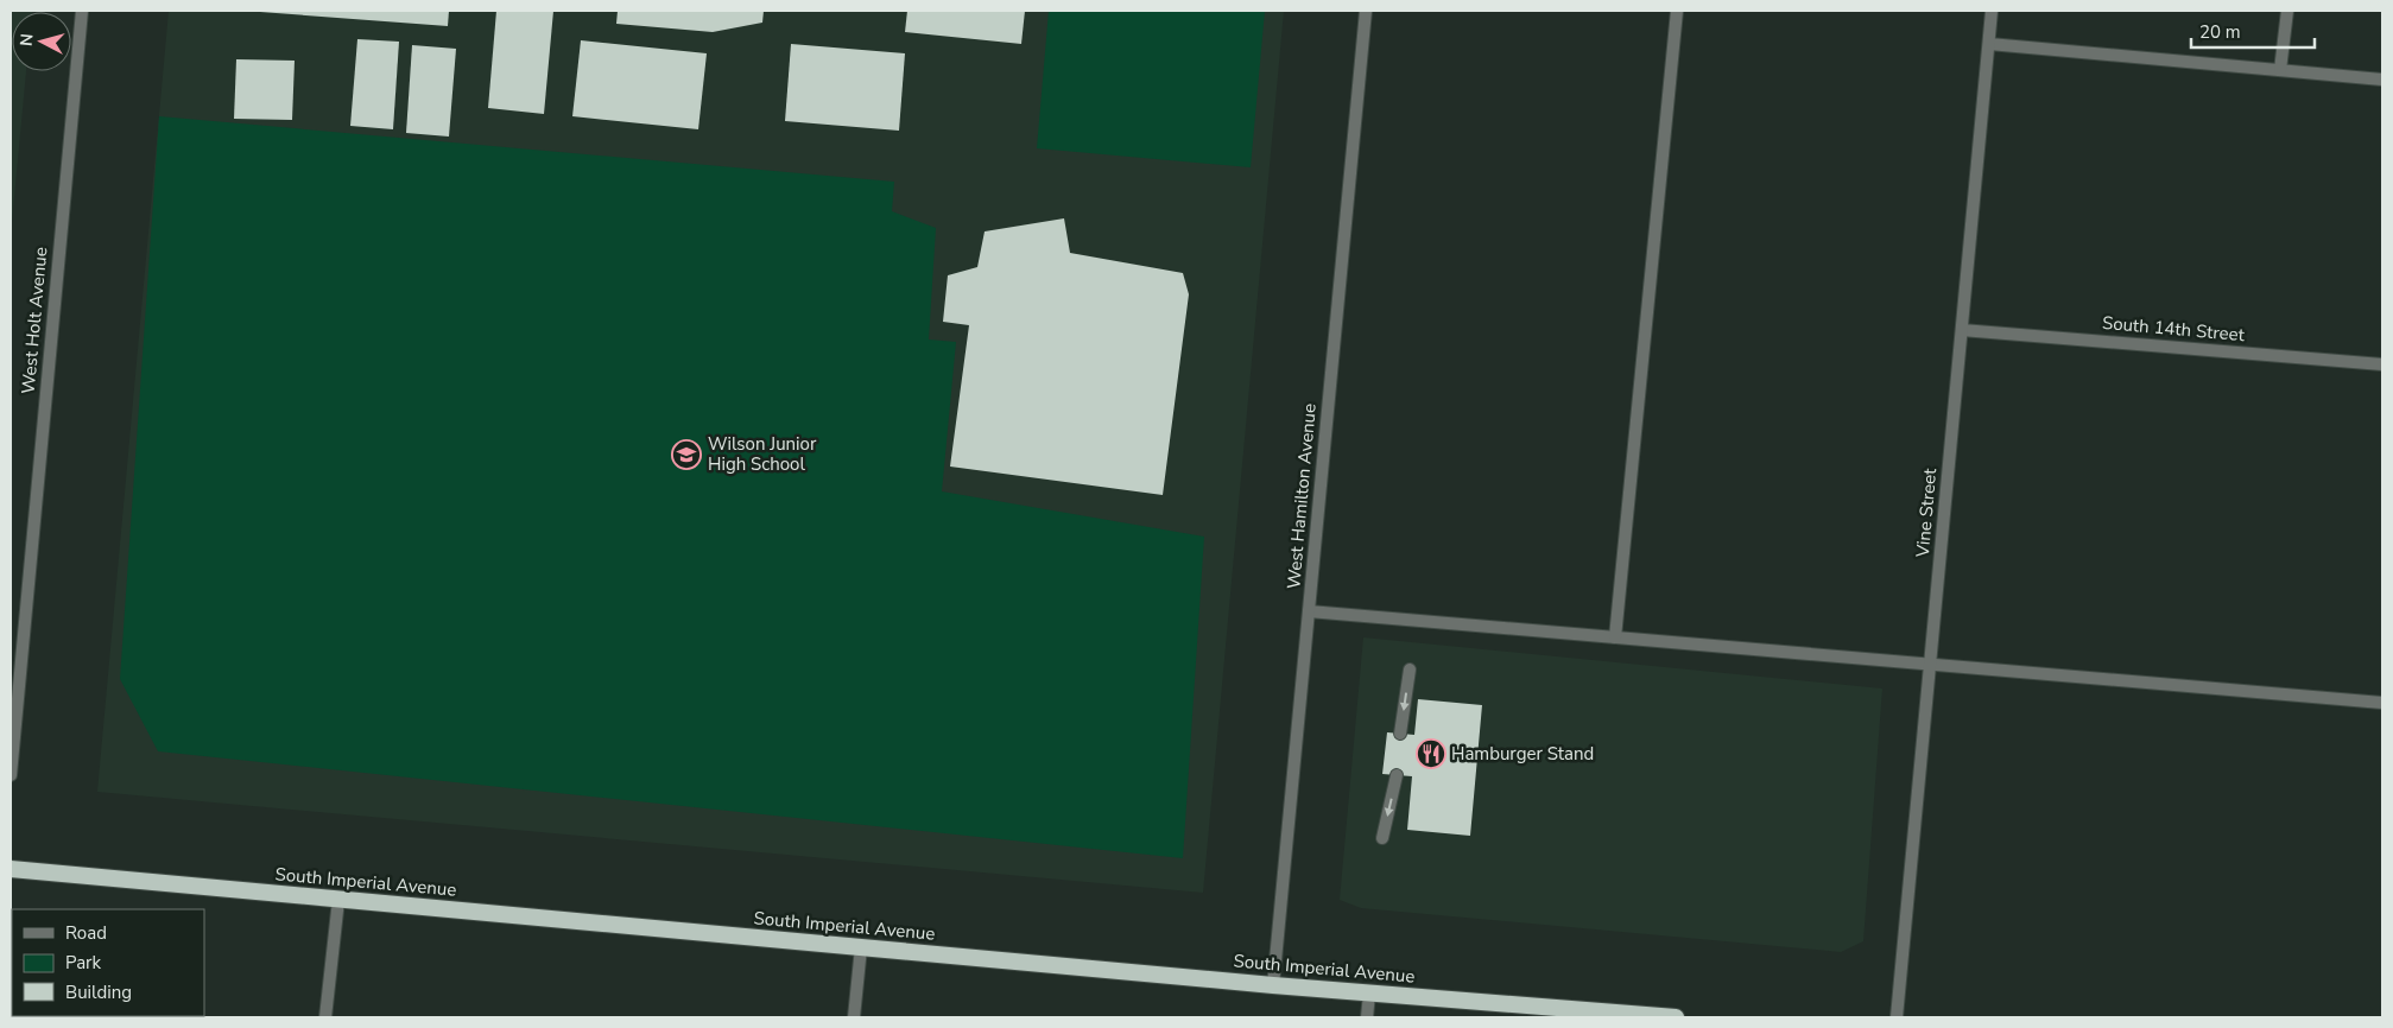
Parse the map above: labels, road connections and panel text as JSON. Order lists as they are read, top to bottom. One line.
{"streets":{"highway":["South Imperial Avenue"],"street":["West Holt Avenue","South 14th Street","West Hamilton Avenue","Vine Street"]},"crossings":[["South 14th Street","Vine Street"],["West Hamilton Avenue","South Imperial Avenue"]],"places":{"school or university":["Wilson Junior High School"],"restaurant":["Hamburger Stand"]},"legend":["Road","Park","Building"],"scale_bar":"20 m","north":"left"}
